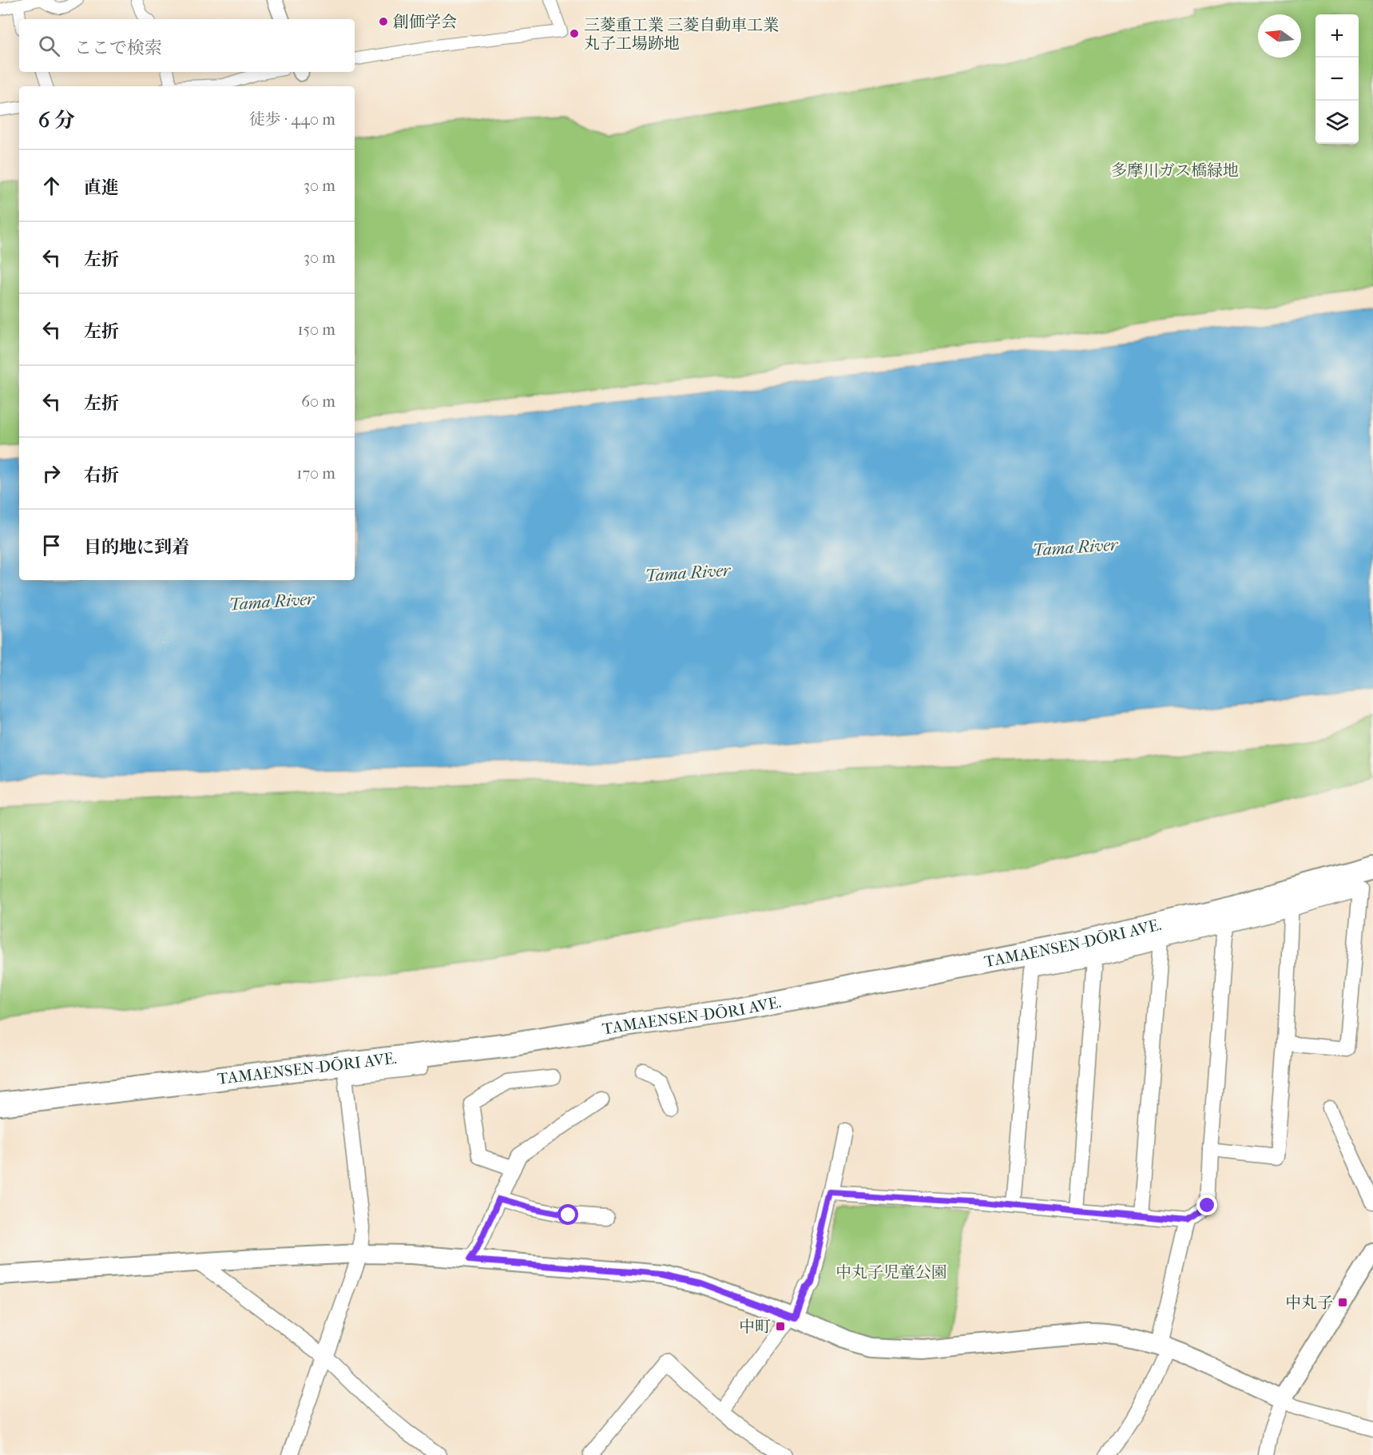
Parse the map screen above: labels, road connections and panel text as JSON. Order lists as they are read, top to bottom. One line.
{"streets":{"main road":["TAMAENSEN-DŌRI AVE."]},"water":["Tama River"],"parks":["多摩川ガス橋緑地","中丸子児童公園"],"places":{"other":["創価学会","三菱重工業 三菱自動車工業 丸子工場跡地"],"transit":["中丸子","中町"]},"north":"left","page":{"map_buttons":["+","−"],"search":"ここで検索","heading":["6 分","徒歩 · 440 m"],"list":[["直進","30 m"],["左折","30 m"],["左折","150 m"],["左折","60 m"],["右折","170 m"],"目的地に到着"]}}
